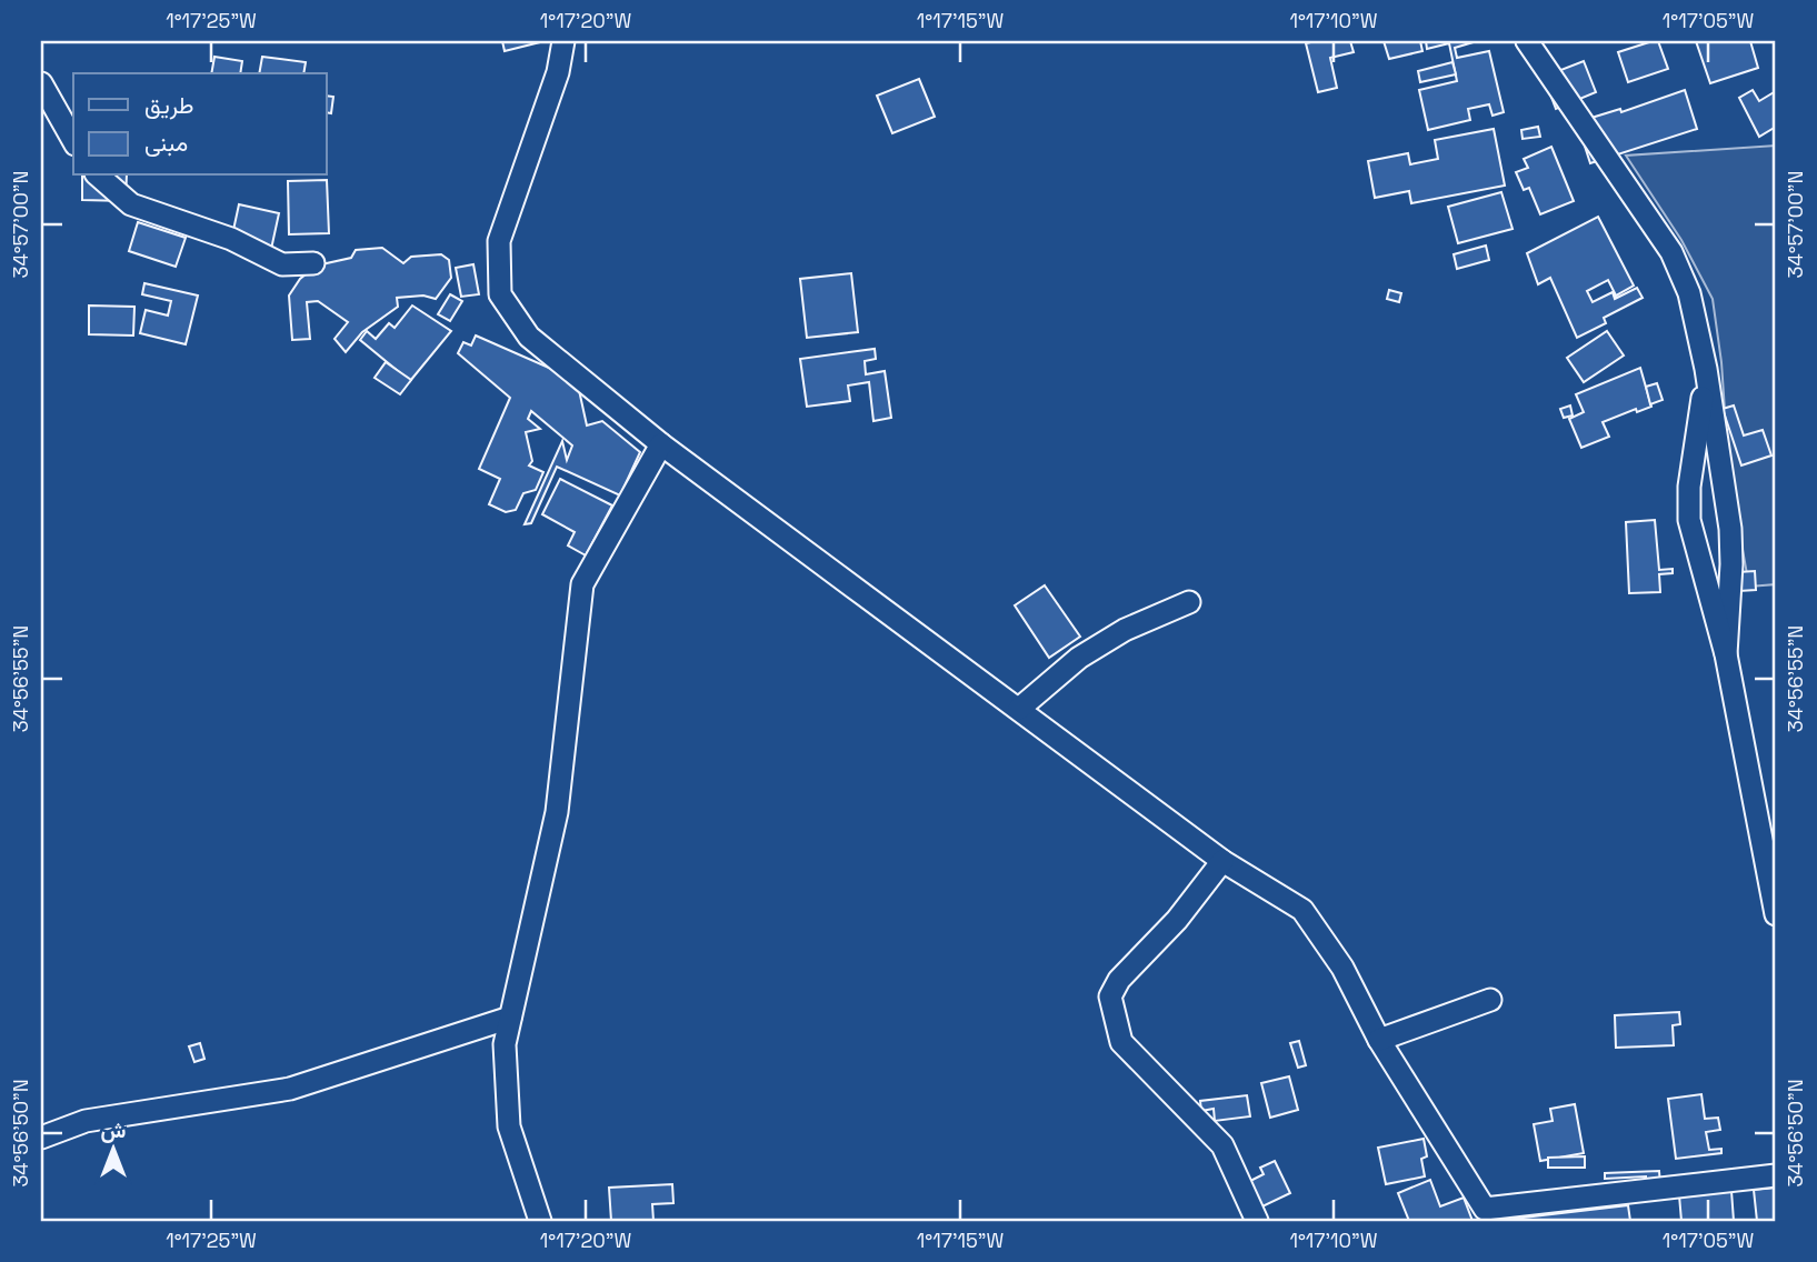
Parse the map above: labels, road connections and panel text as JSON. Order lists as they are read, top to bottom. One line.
{"legend":["طريق","مبنى"],"north":"top","coordinates":["1°17'25\"W","1°17'20\"W","1°17'15\"W","1°17'10\"W","1°17'05\"W","34°57'00\"N","34°56'55\"N","34°56'50\"N"]}
